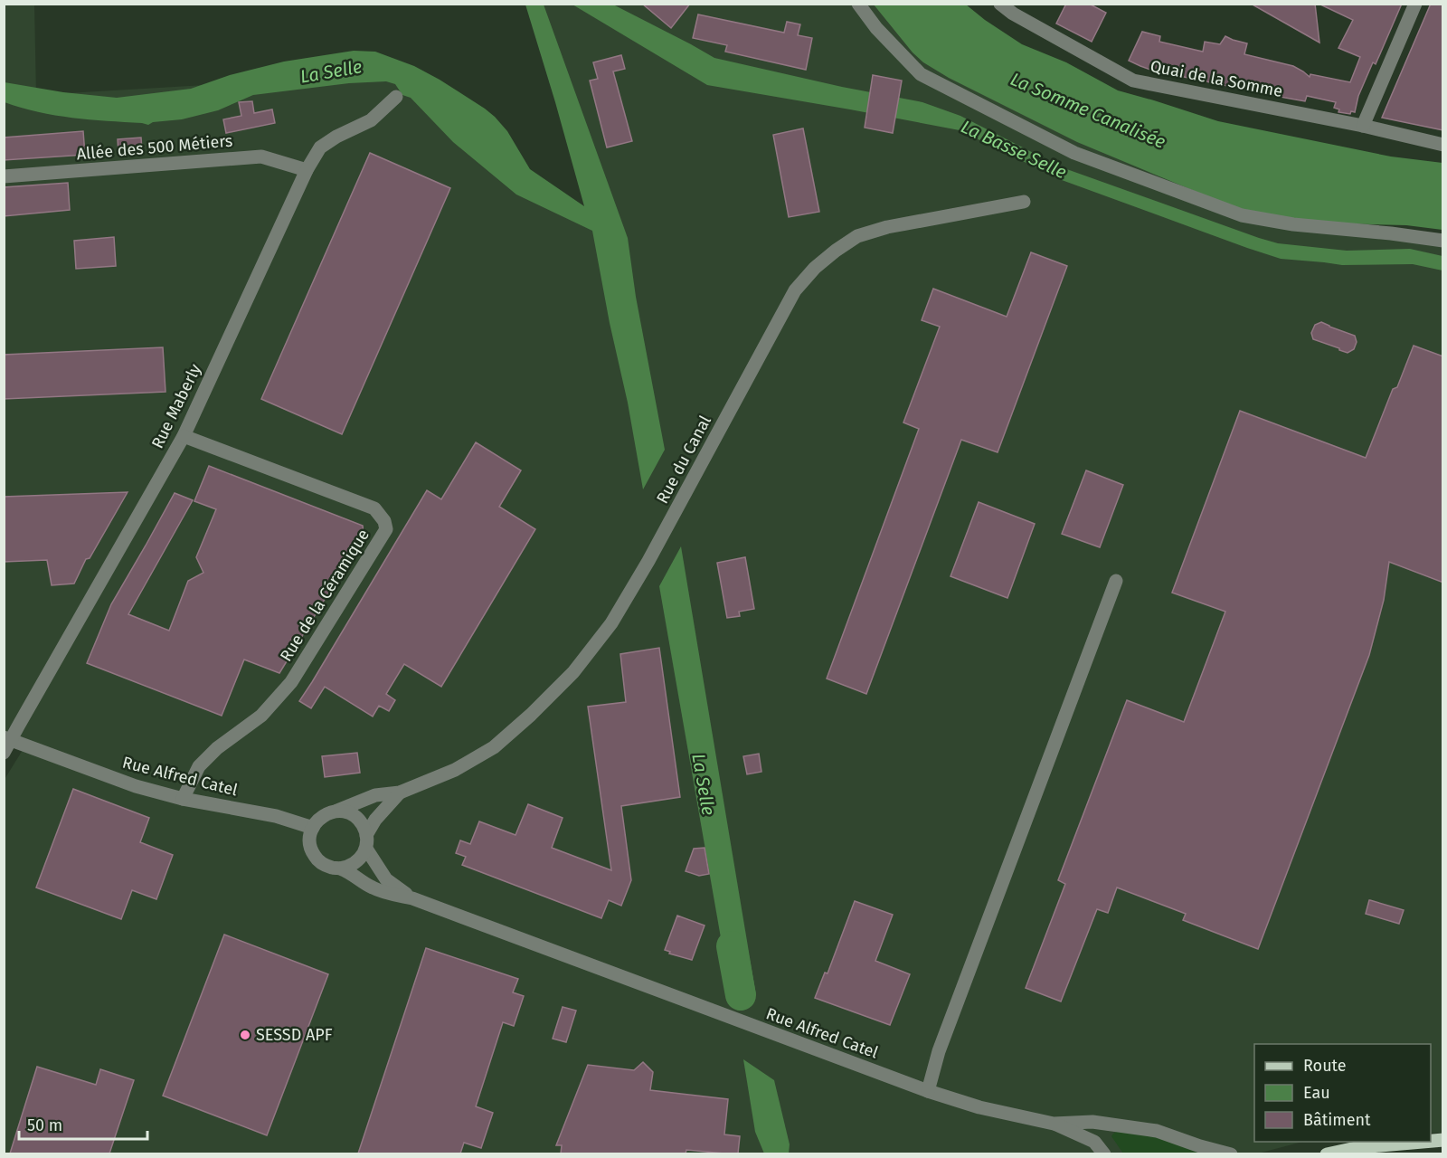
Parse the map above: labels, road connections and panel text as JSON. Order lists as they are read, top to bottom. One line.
{"streets":{"street":["Quai de la Somme","Allée des 500 Métiers","Rue Maberly","Rue du Canal","Rue de la Céramique","Rue Alfred Catel"]},"crossings":[["Allée des 500 Métiers","Rue Maberly"],["Rue Maberly","Rue de la Céramique"],["Rue Maberly","Rue Alfred Catel"],["Rue du Canal","Rue Alfred Catel"],["Rue de la Céramique","Rue Alfred Catel"]],"water":["La Selle","La Somme Canalisée","La Basse Selle"],"places":["SESSD APF"],"legend":["Route","Eau","Bâtiment"],"scale_bar":"50 m"}
